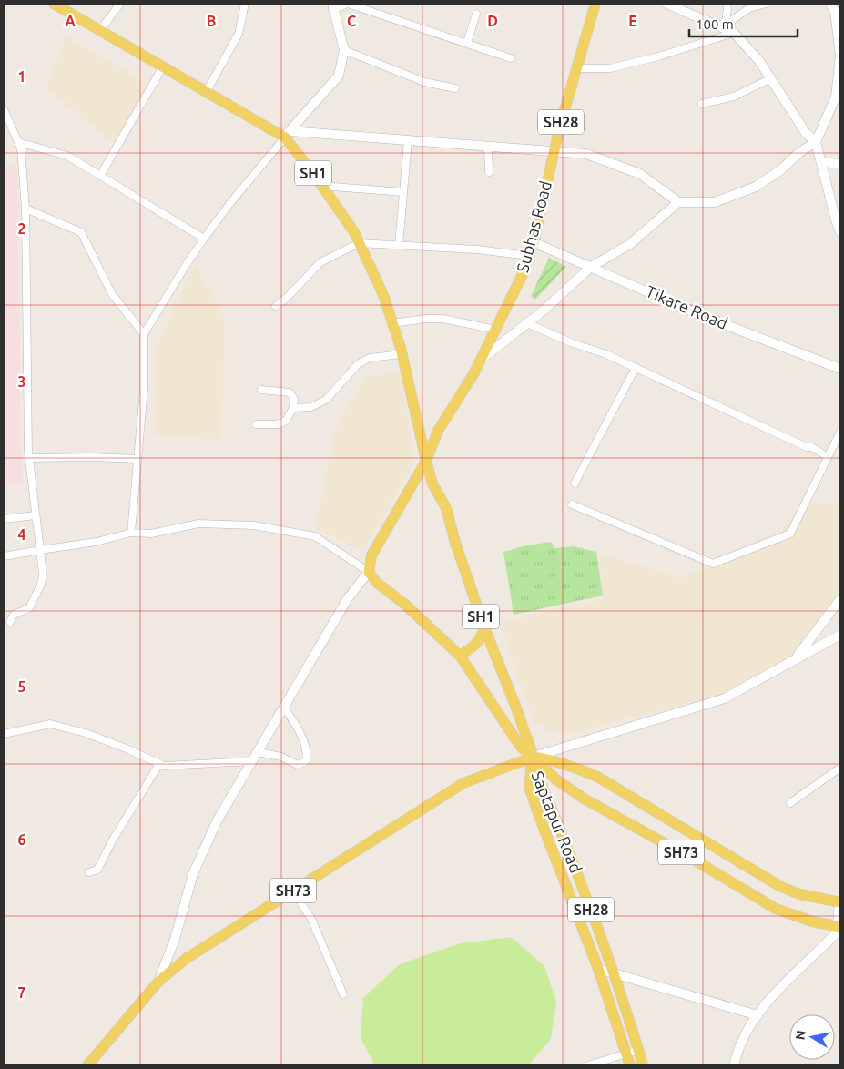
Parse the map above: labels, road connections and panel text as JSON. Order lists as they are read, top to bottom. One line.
{"streets":{"main road":["SH28","SH1","Subhas Road","Saptapur Road","SH73"],"street":["Tikare Road"]},"crossings":[["SH1","Subhas Road"],["SH1","Saptapur Road"],["SH1","SH73"],["Subhas Road","Tikare Road"],["Saptapur Road","SH73"]],"scale_bar":"100 m","north":"left","grid":{"columns":["A","B","C","D","E"],"rows":["1","2","3","4","5","6","7"]}}
